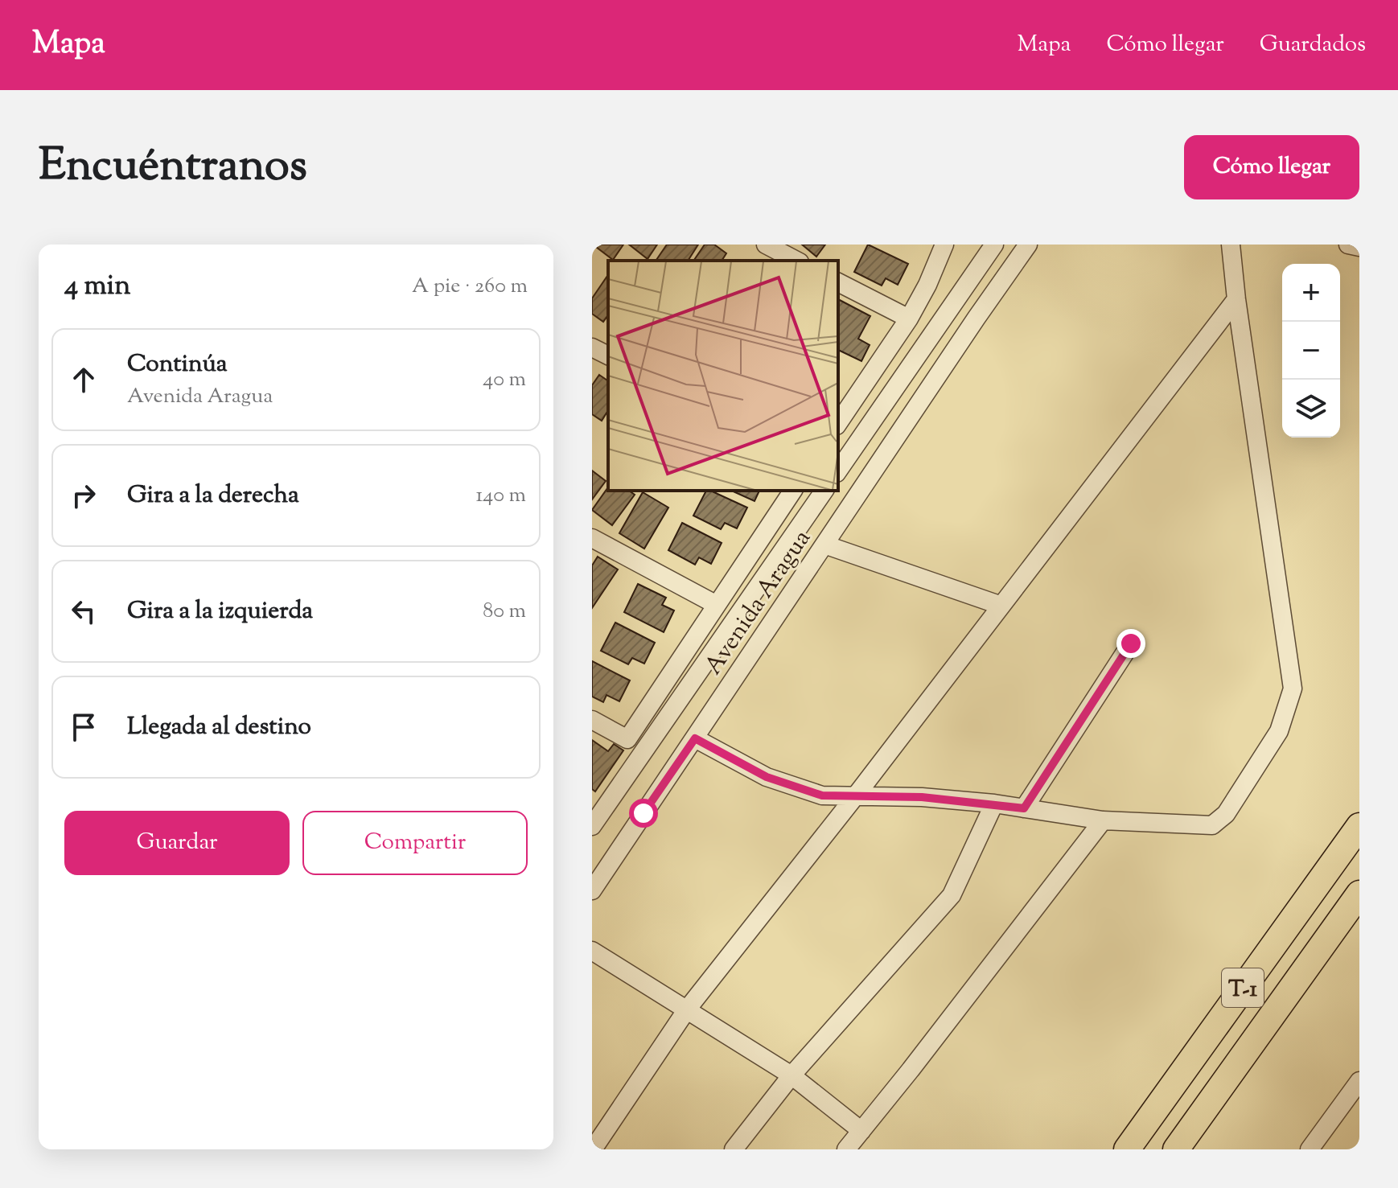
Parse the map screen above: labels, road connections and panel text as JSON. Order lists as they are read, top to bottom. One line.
{"streets":{"highway":["T-1"],"street":["Avenida Aragua"]},"page":{"header":"Mapa","nav":["Mapa","Cómo llegar","Guardados"],"title":"Encuéntranos","buttons":["Cómo llegar",["Guardar","Compartir"]],"heading":["4 min","A pie · 260 m"],"map_buttons":["+","−"],"list":[["Continúa","Avenida Aragua","40 m"],["Gira a la derecha","140 m"],["Gira a la izquierda","80 m"],"Llegada al destino"]}}
